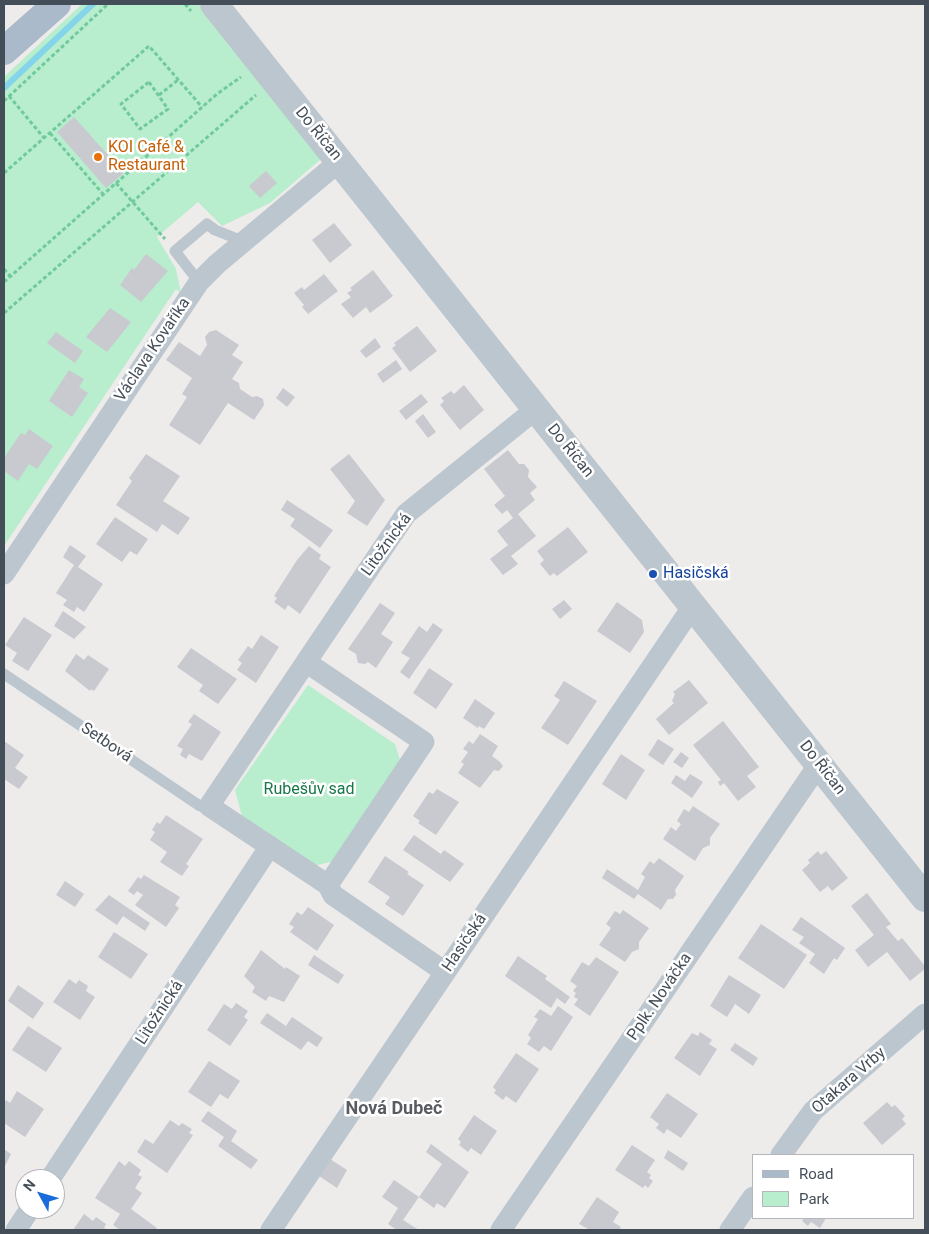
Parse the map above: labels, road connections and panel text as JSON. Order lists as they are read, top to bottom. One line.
{"streets":{"street":["Do Říčan","Václava Kovaříka","Litožnická","Hasičská","Pplk. Nováčka","Otakara Vrby"],"lane":["Setbová"]},"crossings":[["Do Říčan","Václava Kovaříka"],["Do Říčan","Litožnická"],["Do Říčan","Hasičská"],["Do Říčan","Pplk. Nováčka"],["Litožnická","Setbová"]],"districts":["Nová Dubeč"],"parks":["Rubešův sad"],"places":["KOI Café & Restaurant","Hasičská"],"legend":["Road","Park"],"north":"top left"}
